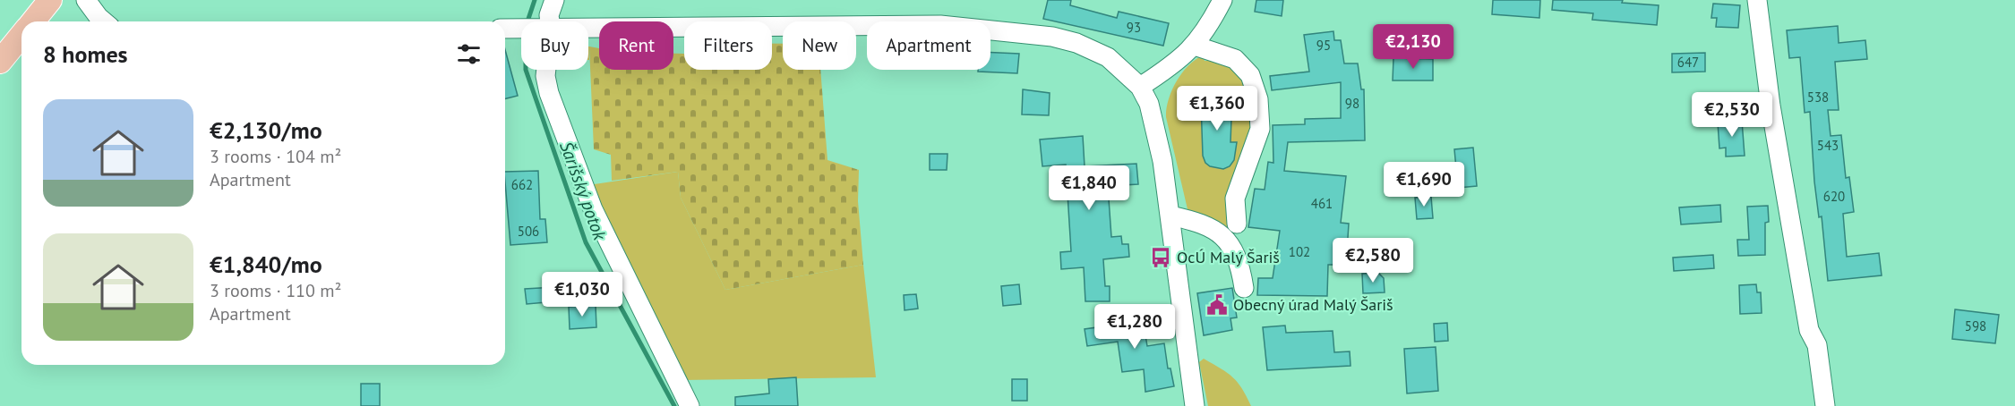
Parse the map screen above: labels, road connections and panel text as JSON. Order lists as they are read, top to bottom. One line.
{"water":["Šarišský potok"],"places":{"bus stop":["OcÚ Malý Šariš"],"public building":["Obecný úrad Malý Šariš"]},"house_numbers":["93","95","647","538","98","543","662","620","461","506","102","598"],"page":{"chip":["Buy","Rent","Filters","New","Apartment"],"heading":"8 homes","price":["€2,130","€1,360","€2,530","€1,690","€1,840","€2,580","€1,030","€1,280"],"list":[{"name":"€2,130/mo","note":"3 rooms · 104 m² · Apartment"},{"name":"€1,840/mo","note":"3 rooms · 110 m² · Apartment"}]}}
